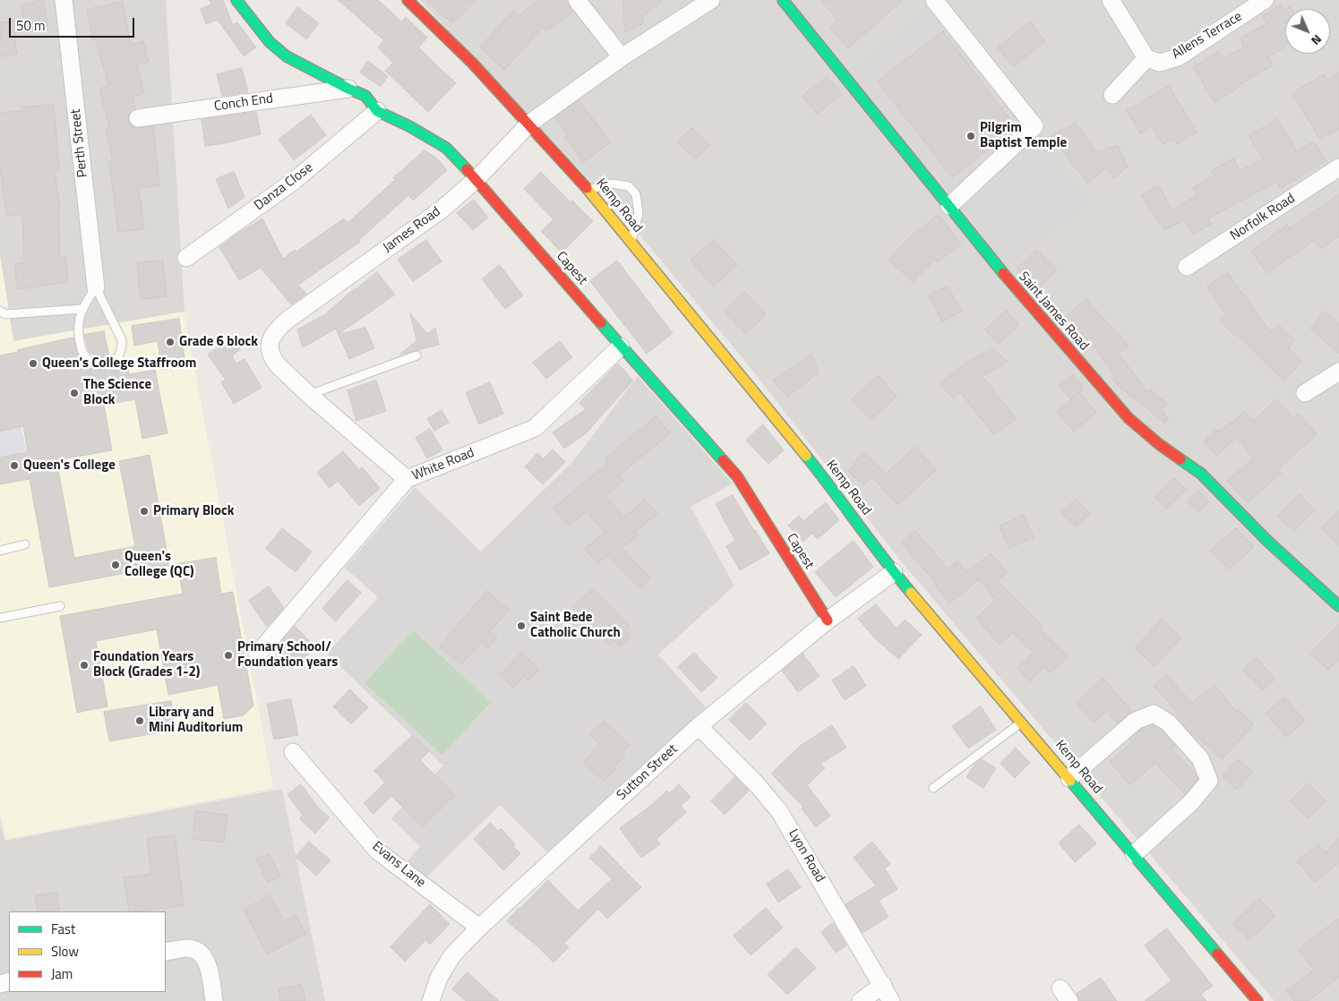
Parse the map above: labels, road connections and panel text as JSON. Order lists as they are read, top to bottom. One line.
{"streets":{"street":["Allens Terrace","Conch End","Perth Street","Danza Close","Kemp Road","Norfolk Road","James Road","Capest","Saint James Road","White Road","Sutton Street","Lyon Road","Evans Lane"]},"crossings":[["Conch End","Capest"],["Danza Close","Capest"],["Kemp Road","James Road"],["Kemp Road","Sutton Street"],["James Road","Capest"],["James Road","White Road"],["Capest","White Road"],["Capest","Sutton Street"],["Sutton Street","Lyon Road"],["Sutton Street","Evans Lane"]],"places":["Pilgrim Baptist Temple","Grade 6 block","Queen's College Staffroom","The Science Block","Queen's College","Primary Block","Queen's College (QC)","Saint Bede Catholic Church","Primary School/ Foundation years","Foundation Years Block (Grades 1-2)","Library and Mini Auditorium"],"legend":["Fast","Slow","Jam"],"scale_bar":"50 m","north":"bottom right"}
